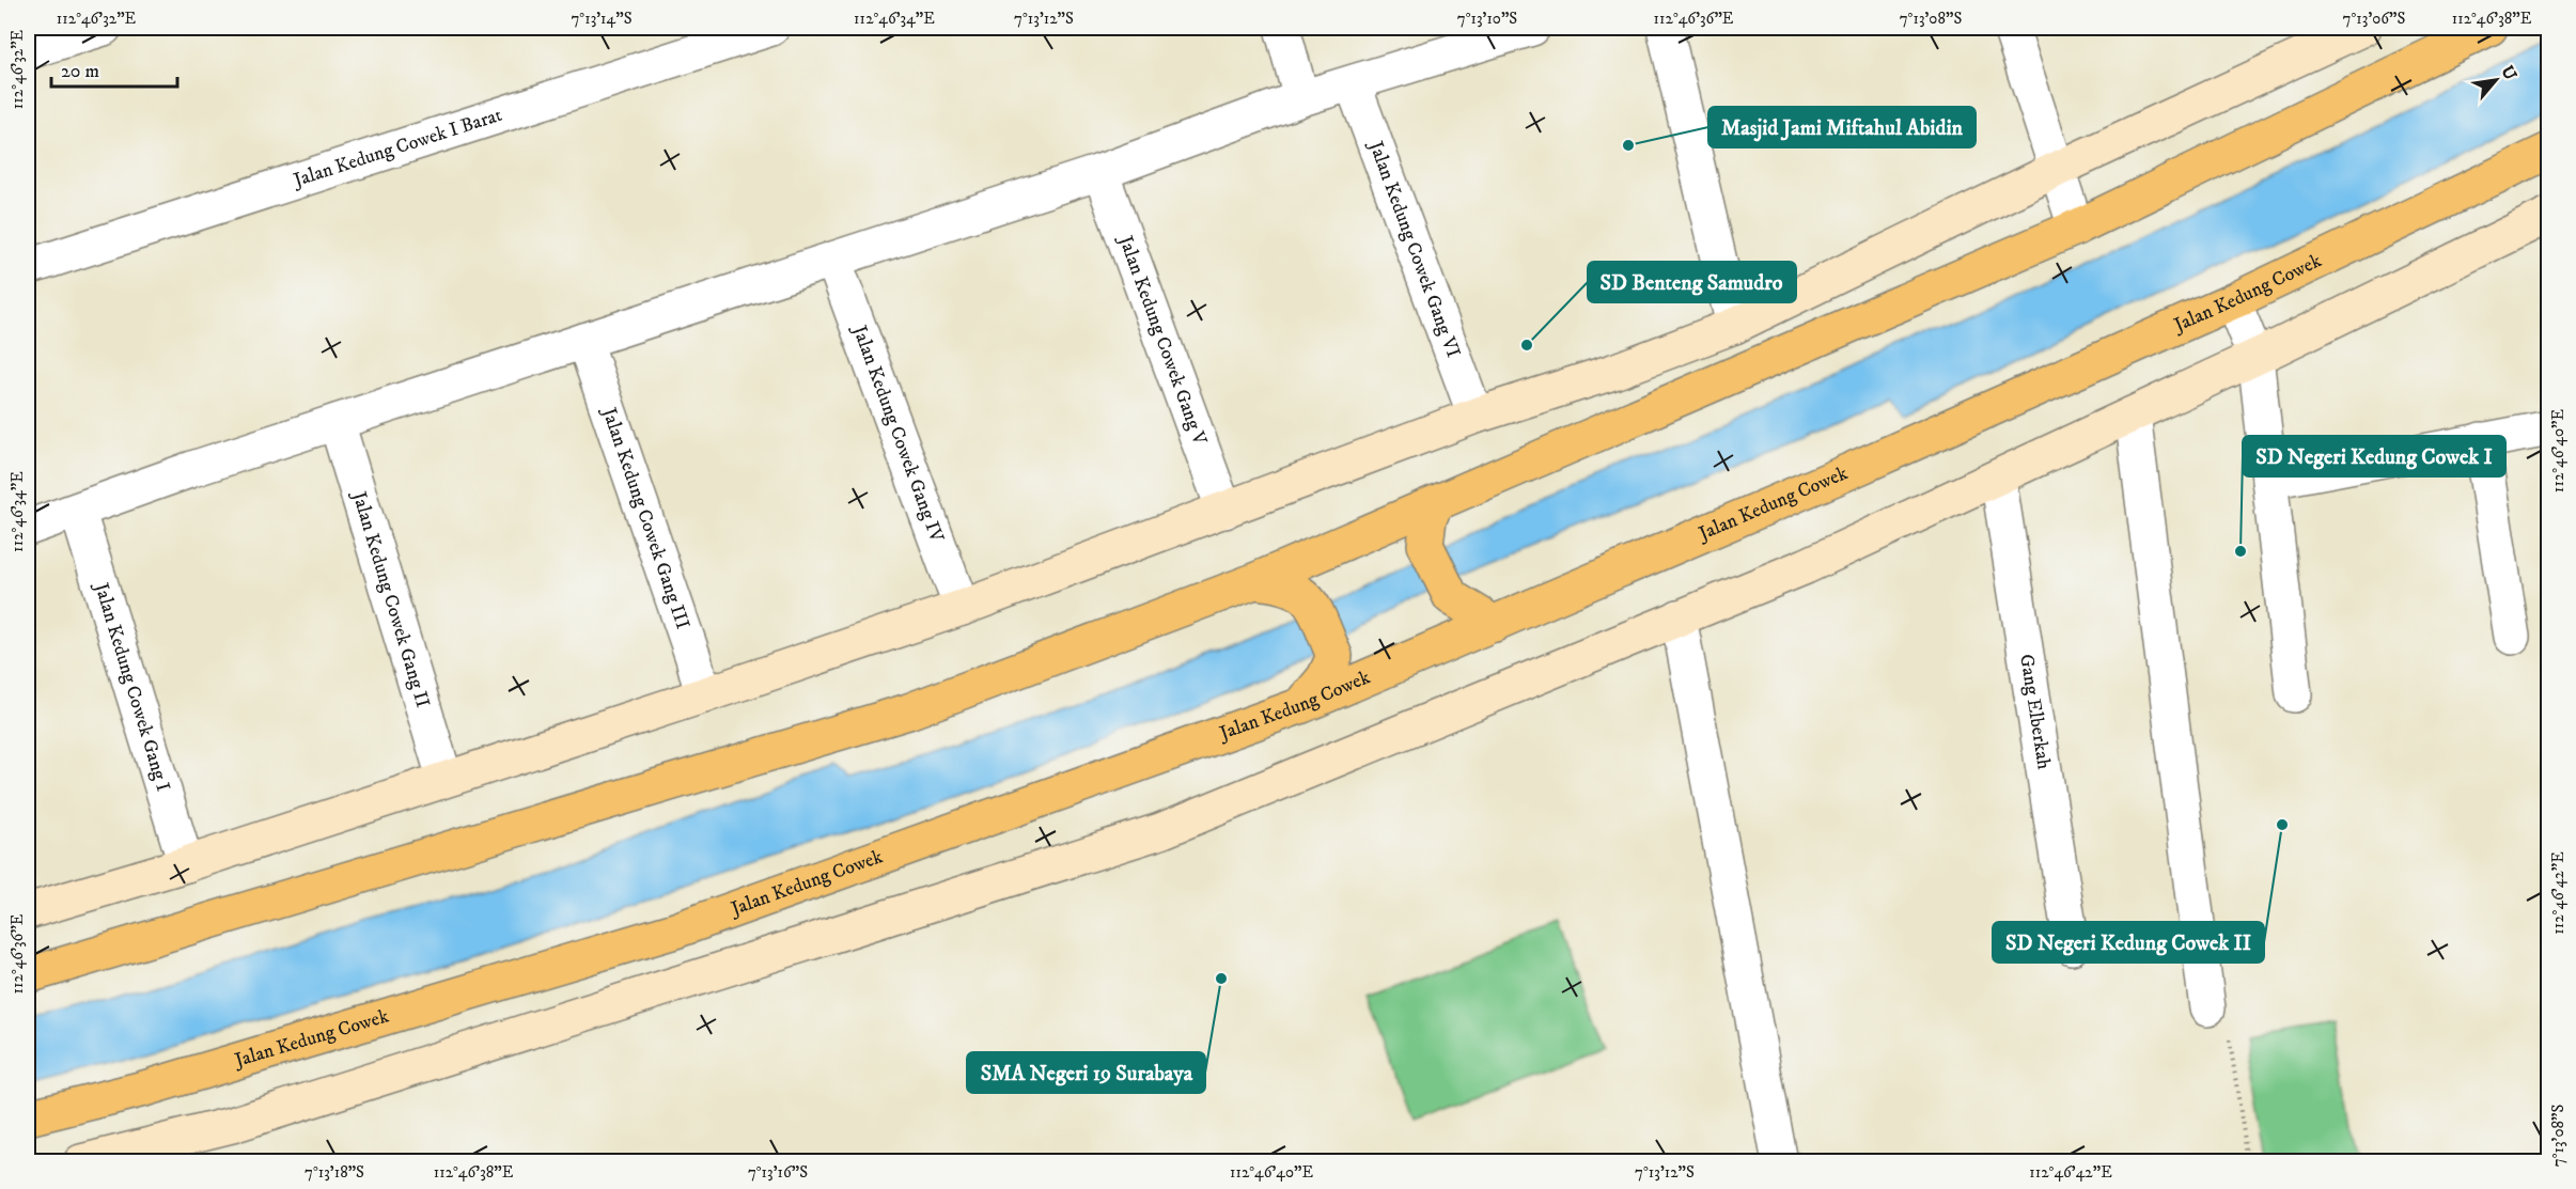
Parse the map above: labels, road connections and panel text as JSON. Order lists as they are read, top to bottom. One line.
{"streets":{"highway":["Jalan Kedung Cowek"],"street":["Jalan Kedung Cowek I Barat","Jalan Kedung Cowek Gang VI","Jalan Kedung Cowek Gang V","Jalan Kedung Cowek Gang IV","Jalan Kedung Cowek Gang III","Jalan Kedung Cowek Gang II","Jalan Kedung Cowek Gang I","Gang Elberkah"]},"places":["Masjid Jami Miftahul Abidin","SD Benteng Samudro","SD Negeri Kedung Cowek I","SD Negeri Kedung Cowek II","SMA Negeri 19 Surabaya"],"scale_bar":"20 m","north":"top right","coordinates":["112°46'32\"E","7°13'14\"S","112°46'34\"E","7°13'12\"S","7°13'10\"S","112°46'36\"E","7°13'08\"S","7°13'06\"S","112°46'38\"E","112°46'40\"E","112°46'42\"E","7°13'18\"S","7°13'16\"S"]}
